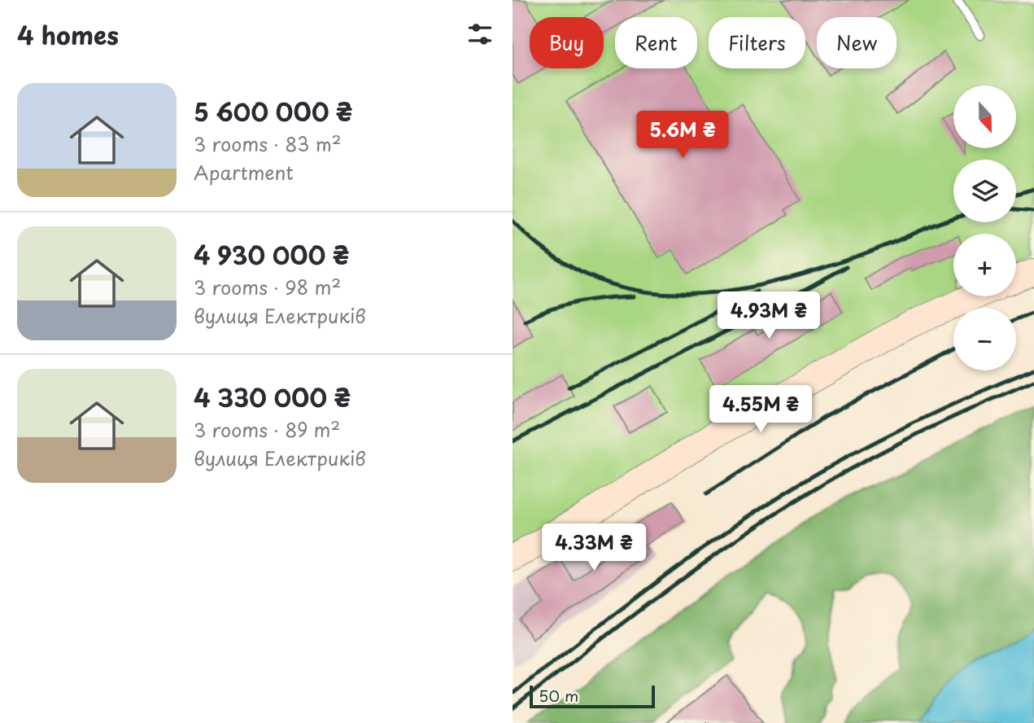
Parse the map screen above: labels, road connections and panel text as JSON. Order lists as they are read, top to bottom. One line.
{"scale_bar":"50 m","north":"bottom","page":{"heading":"4 homes","chip":["Buy","Rent","Filters","New"],"list":[{"name":"5 600 000 ₴","note":"3 rooms · 83 m² · Apartment"},{"name":"4 930 000 ₴","note":"3 rooms · 98 m² · вулиця Електриків"},{"name":"4 330 000 ₴","note":"3 rooms · 89 m² · вулиця Електриків"}],"map_buttons":["+","−"],"price":["5.6M ₴","4.93M ₴","4.55M ₴","4.33M ₴"],"scale":"50 m"}}
